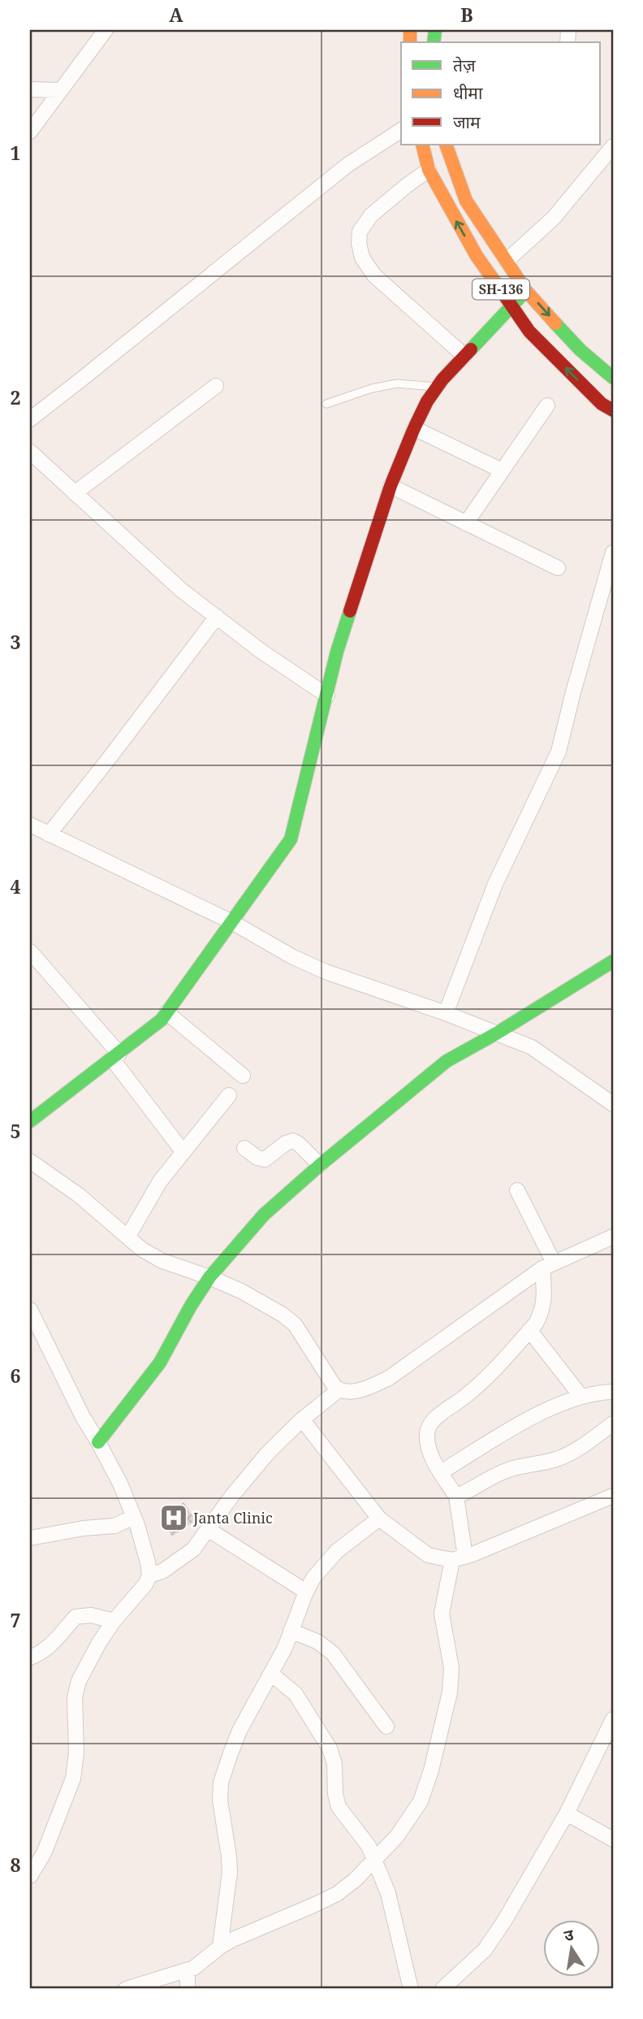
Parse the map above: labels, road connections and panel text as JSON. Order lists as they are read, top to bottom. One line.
{"streets":{"street":["SH-136"]},"places":{"hospital":["Janta Clinic"]},"legend":["तेज़","धीमा","जाम"],"north":"top","grid":{"columns":["A","B"],"rows":["1","2","3","4","5","6","7","8"]}}
